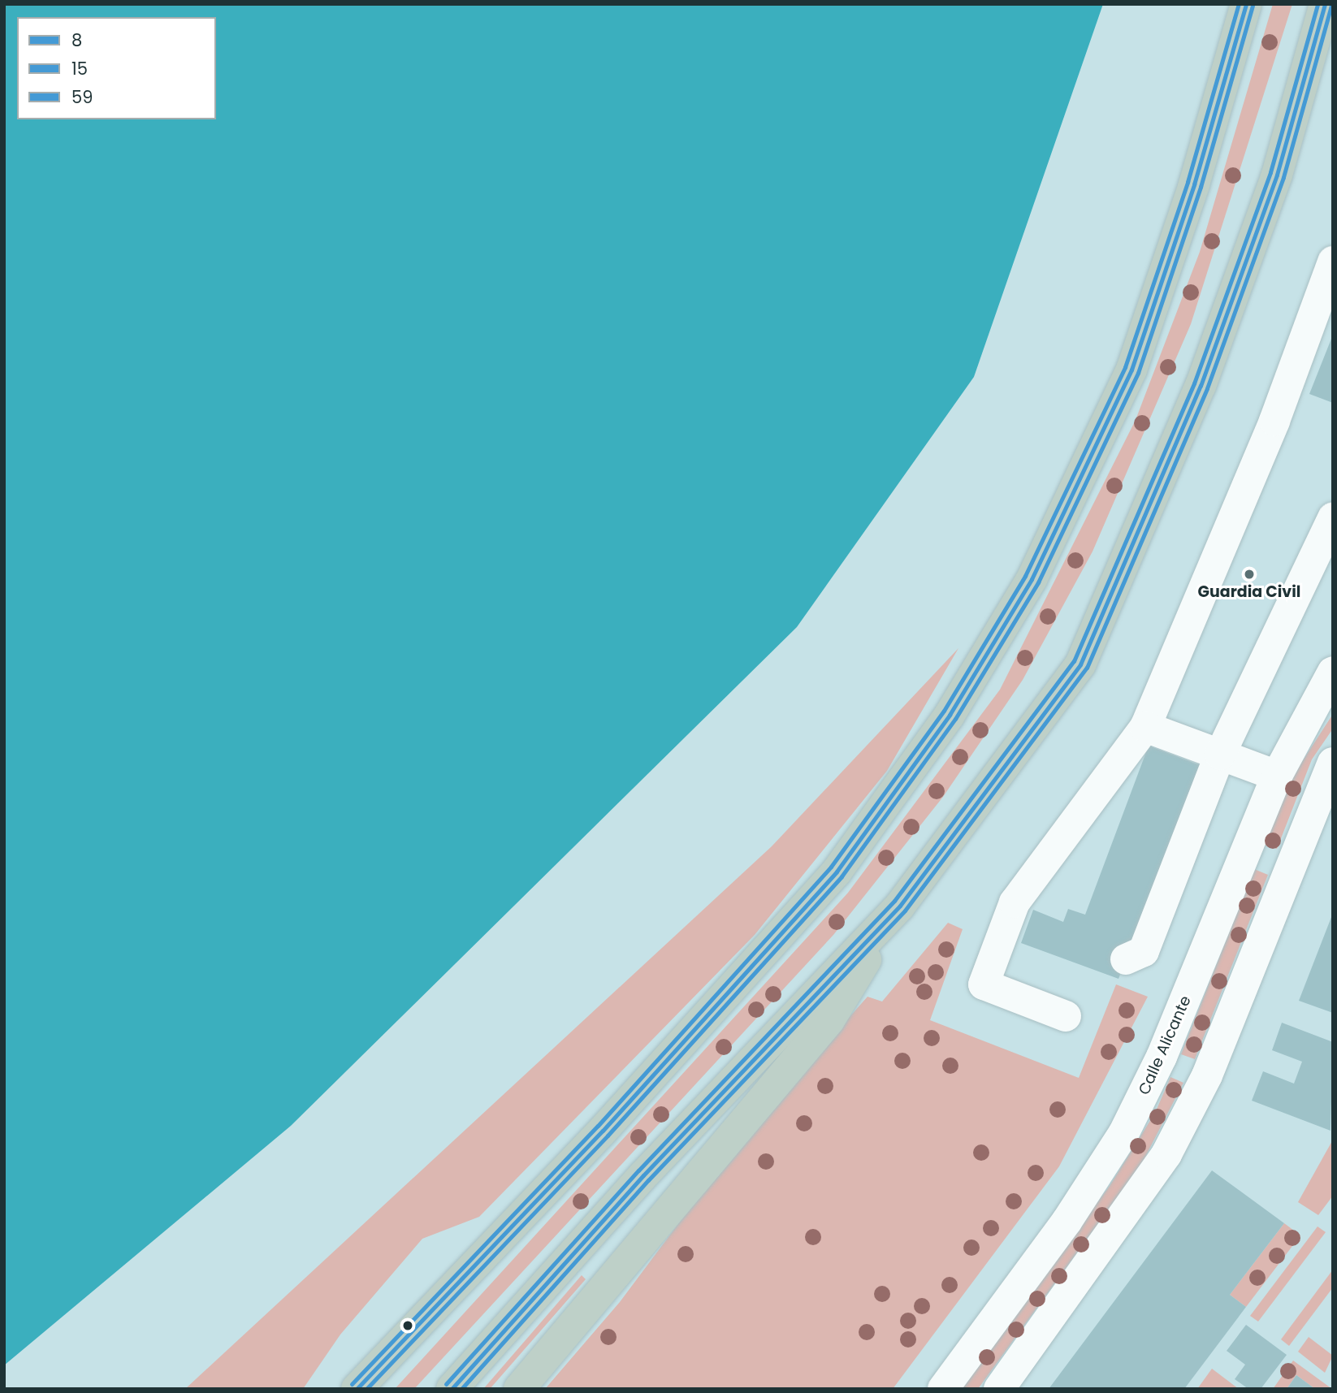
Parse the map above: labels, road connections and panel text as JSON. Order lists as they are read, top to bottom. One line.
{"streets":{"street":["Calle Alicante"]},"places":["Guardia Civil"],"lines":["transit line 8","transit line 59","transit line 15"],"legend":["8","15","59"]}
